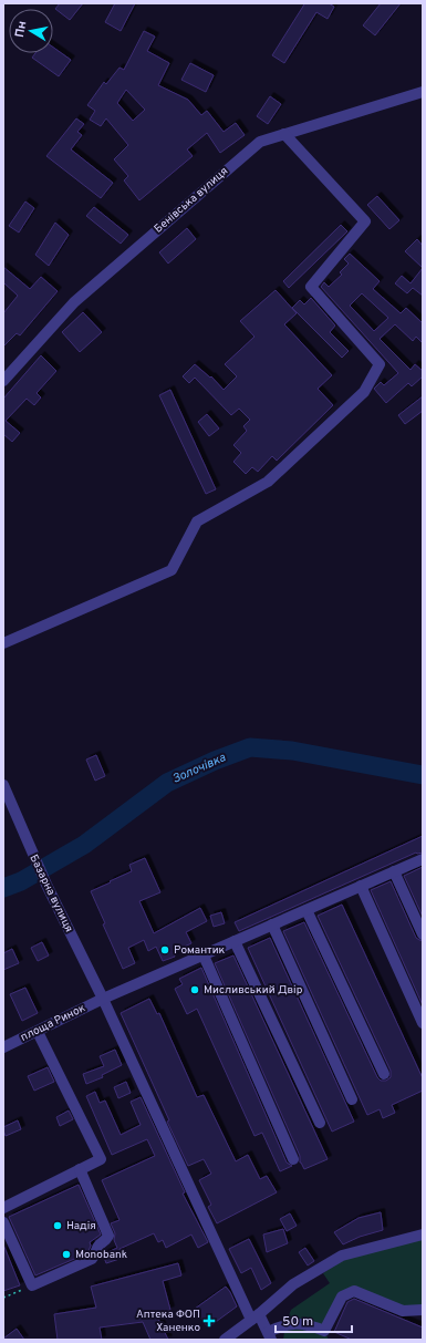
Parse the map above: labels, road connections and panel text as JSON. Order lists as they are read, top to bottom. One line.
{"streets":{"street":["Бенівська вулиця","Базарна вулиця","площа Ринок"]},"crossings":[["Базарна вулиця","площа Ринок"]],"water":["Золочівка"],"places":{"other":["Романтик","Мисливський Двір","Надія","Monobank"],"health":["Аптека ФОП Ханенко"]},"scale_bar":"50 m","north":"left"}
